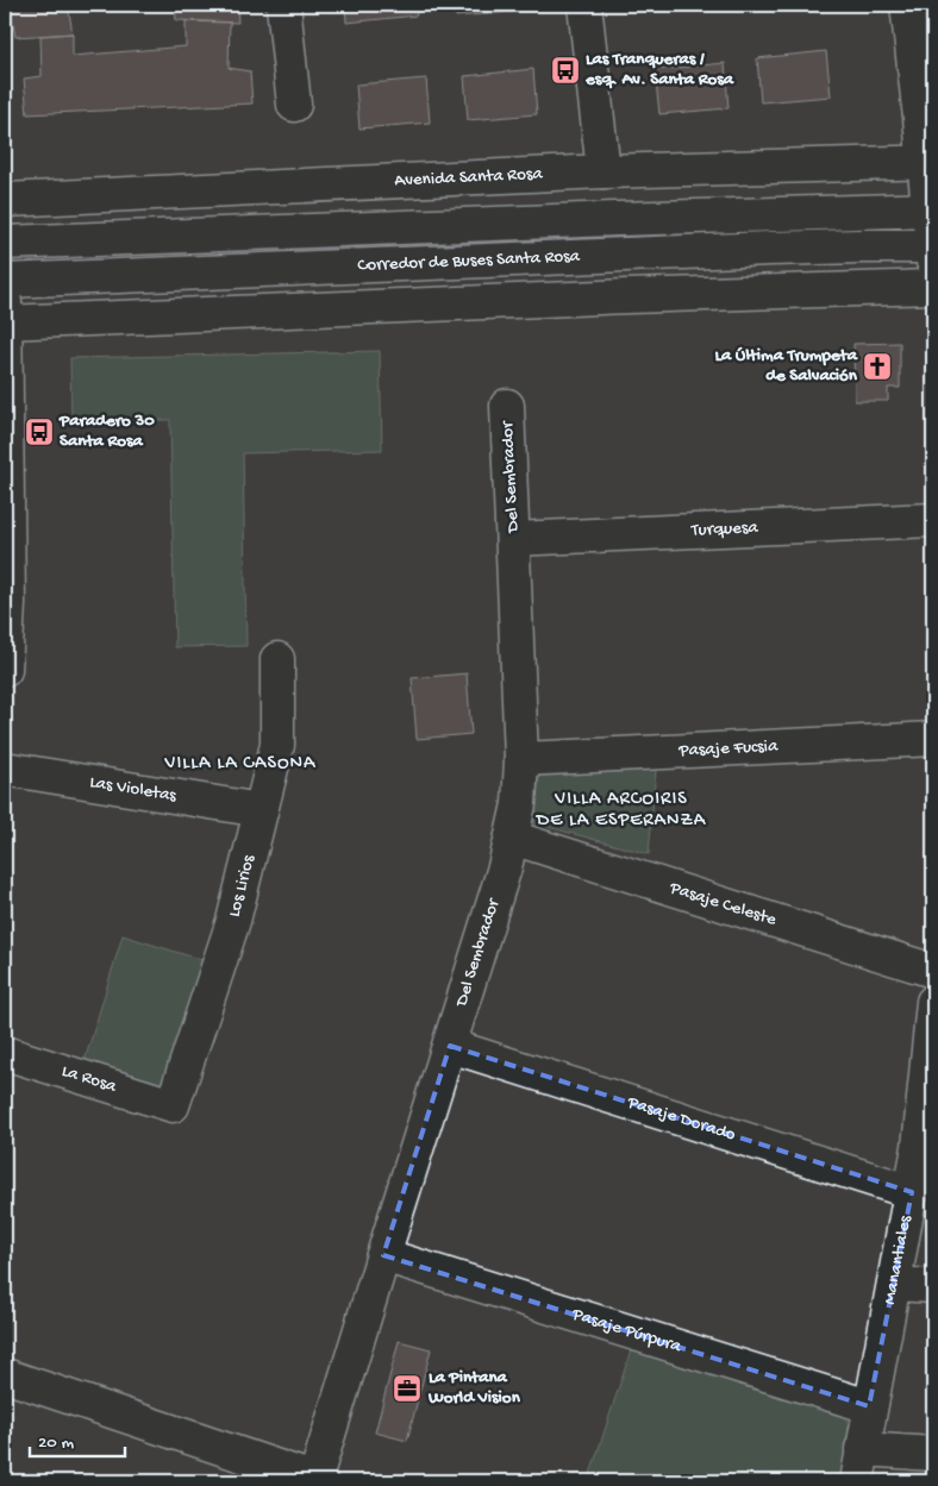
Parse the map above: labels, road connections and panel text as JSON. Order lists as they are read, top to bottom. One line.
{"streets":{"street":["Avenida Santa Rosa","Corredor de Buses Santa Rosa","Del Sembrador","Turquesa","Pasaje Fucsia","Las Violetas","Los Lirios","Pasaje Celeste","La Rosa","Pasaje Dorado","Manantiales","Pasaje Púrpura"]},"crossings":[["Del Sembrador","Turquesa"],["Del Sembrador","Pasaje Fucsia"],["Del Sembrador","Pasaje Celeste"],["Del Sembrador","Pasaje Dorado"],["Del Sembrador","Pasaje Púrpura"],["Las Violetas","Los Lirios"],["Los Lirios","La Rosa"],["Pasaje Dorado","Manantiales"],["Manantiales","Pasaje Púrpura"]],"districts":["VILLA LA CASONA","VILLA ARCOIRIS DE LA ESPERANZA"],"places":{"bus stop":["Las Tranqueras / esq. Av. Santa Rosa","Paradero 30 Santa Rosa"],"church":["La Última Trumpeta de Salvación"],"office":["La Pintana World Vision"]},"scale_bar":"20 m"}
